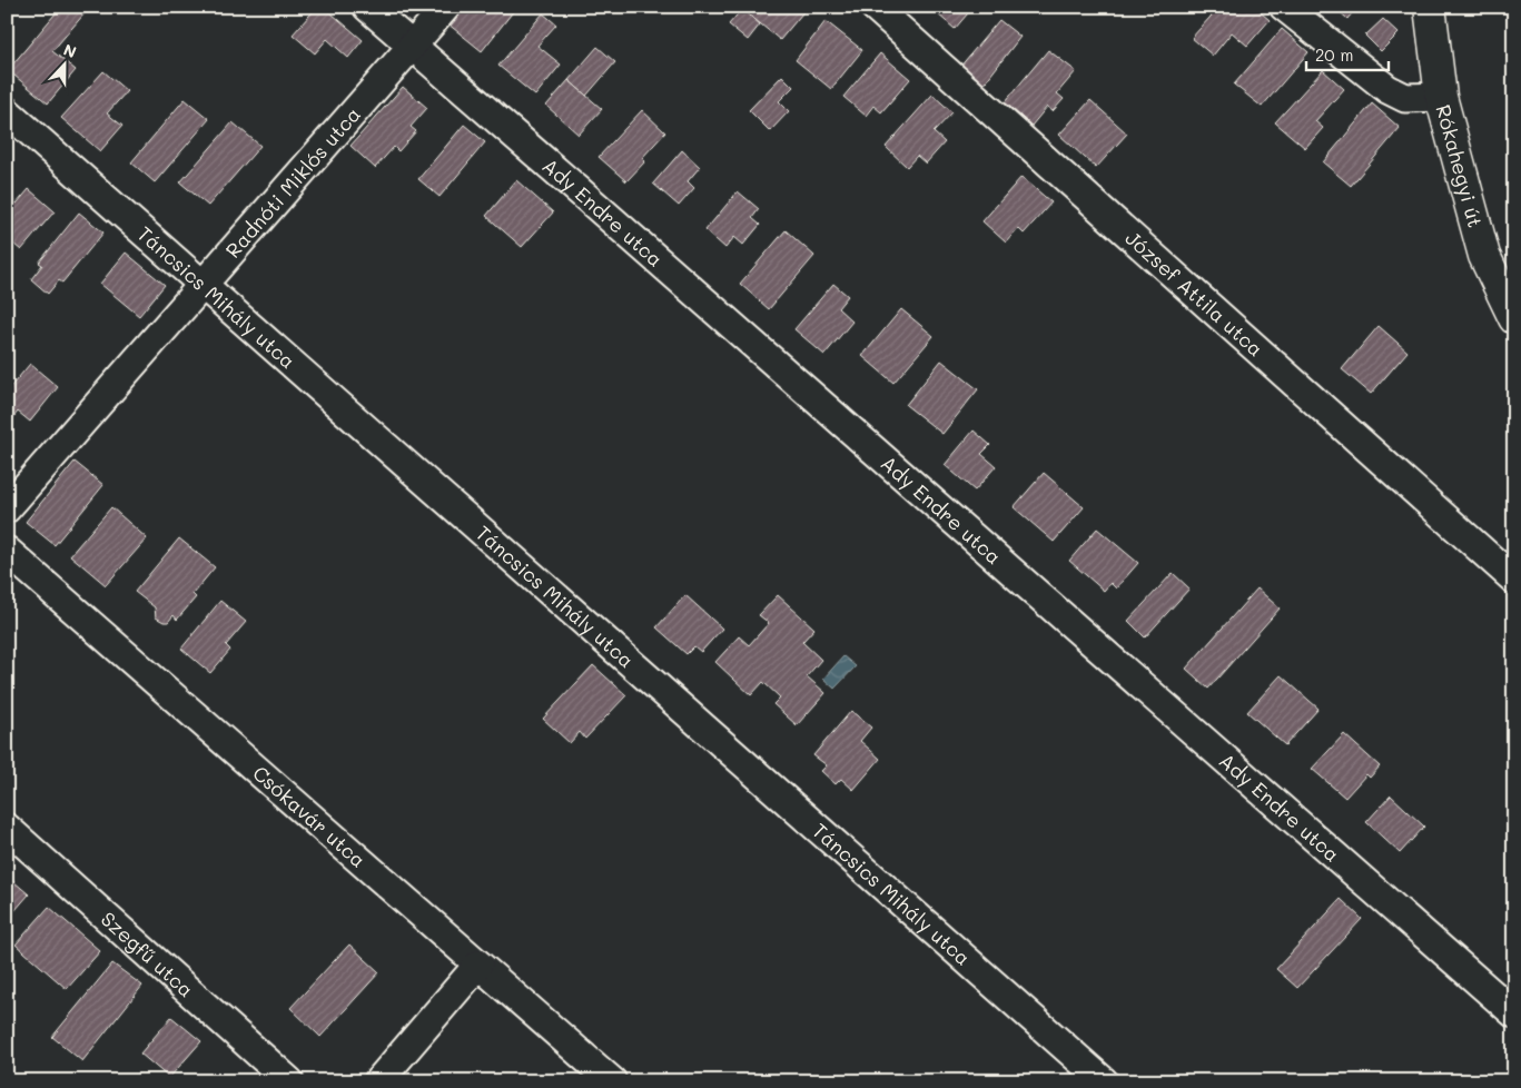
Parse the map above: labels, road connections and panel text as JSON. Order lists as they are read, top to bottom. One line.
{"streets":{"street":["Rókahegyi út","Radnóti Miklós utca","Ady Endre utca","József Attila utca","Táncsics Mihály utca","Csókavár utca","Szegfű utca"]},"crossings":[["Radnóti Miklós utca","Ady Endre utca"],["Radnóti Miklós utca","Táncsics Mihály utca"]],"scale_bar":"20 m","north":"top"}
